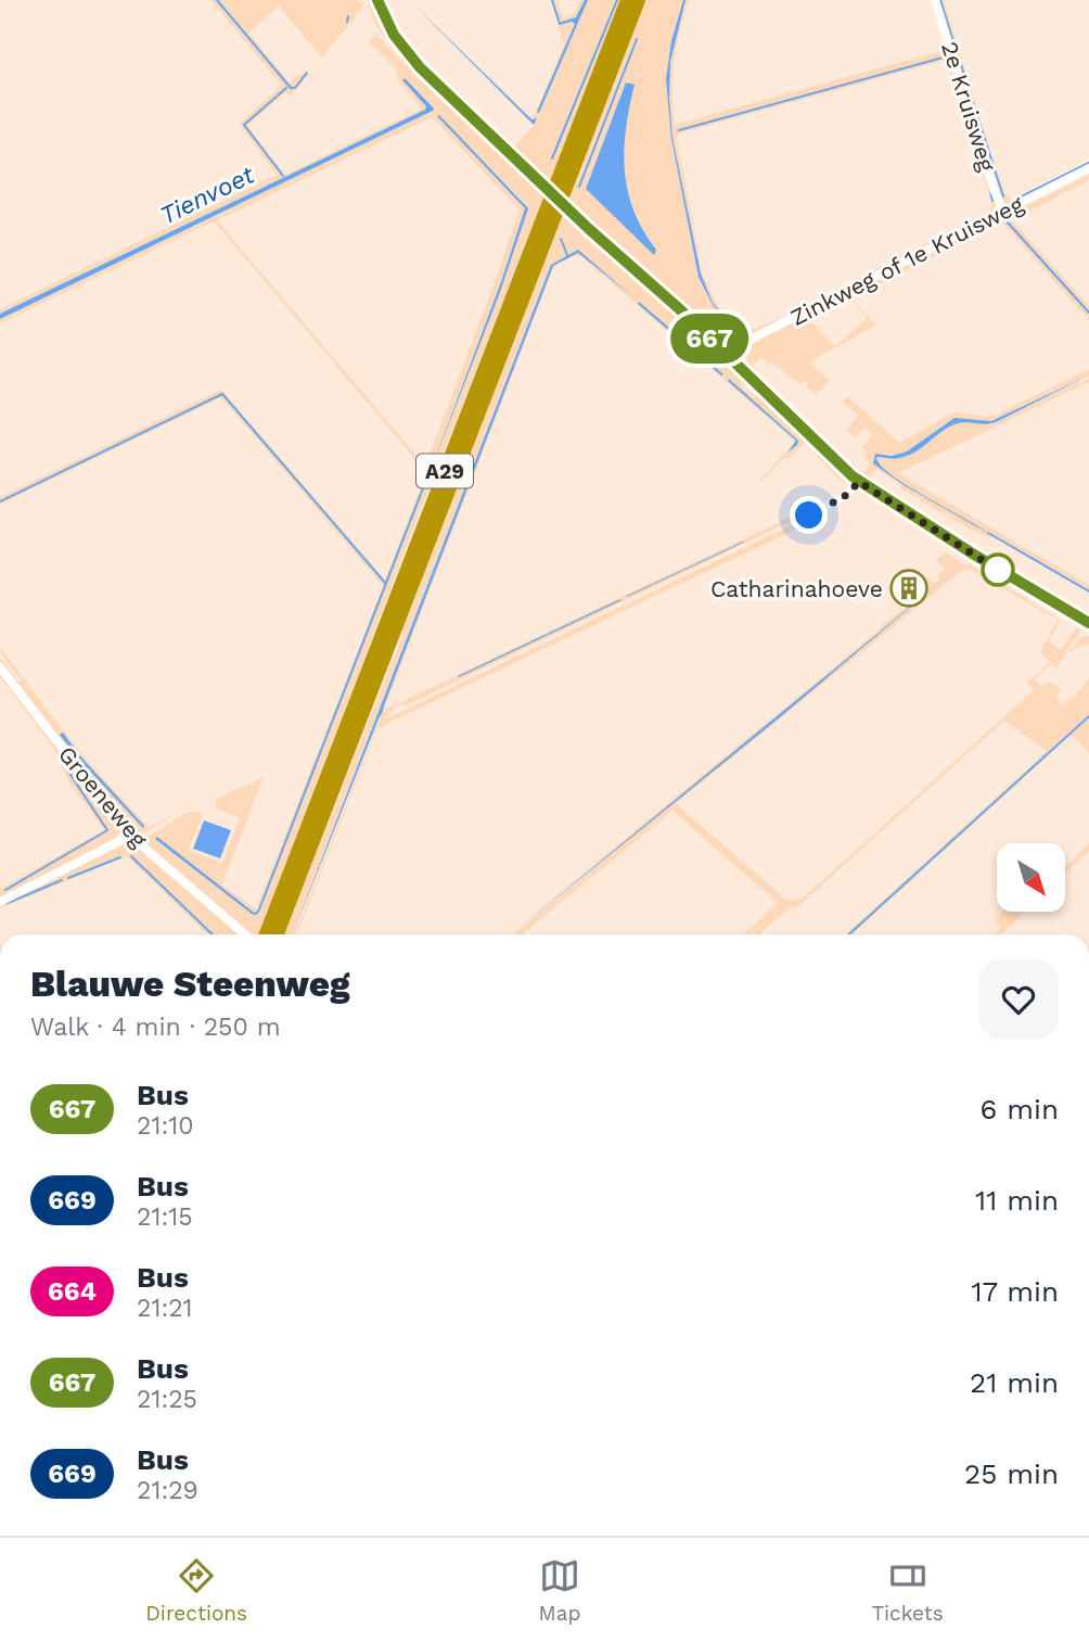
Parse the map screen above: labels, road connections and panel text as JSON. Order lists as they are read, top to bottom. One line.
{"streets":{"highway":["A29"],"street":["2e Kruisweg","Zinkweg of 1e Kruisweg","Groeneweg"]},"crossings":[["2e Kruisweg","Zinkweg of 1e Kruisweg"]],"water":["Tienvoet"],"places":{"building":["Catharinahoeve"]},"lines":["bus line 667"],"north":"bottom right","page":{"on_map":"667","heading":["Blauwe Steenweg","Walk · 4 min · 250 m"],"list":[{"mark":"667","name":"Bus","note":"21:10","value":"6 min"},{"mark":"669","name":"Bus","note":"21:15","value":"11 min"},{"mark":"664","name":"Bus","note":"21:21","value":"17 min"},{"mark":"667","name":"Bus","note":"21:25","value":"21 min"},{"mark":"669","name":"Bus","note":"21:29","value":"25 min"}],"tabs":["Directions","Map","Tickets"]}}
